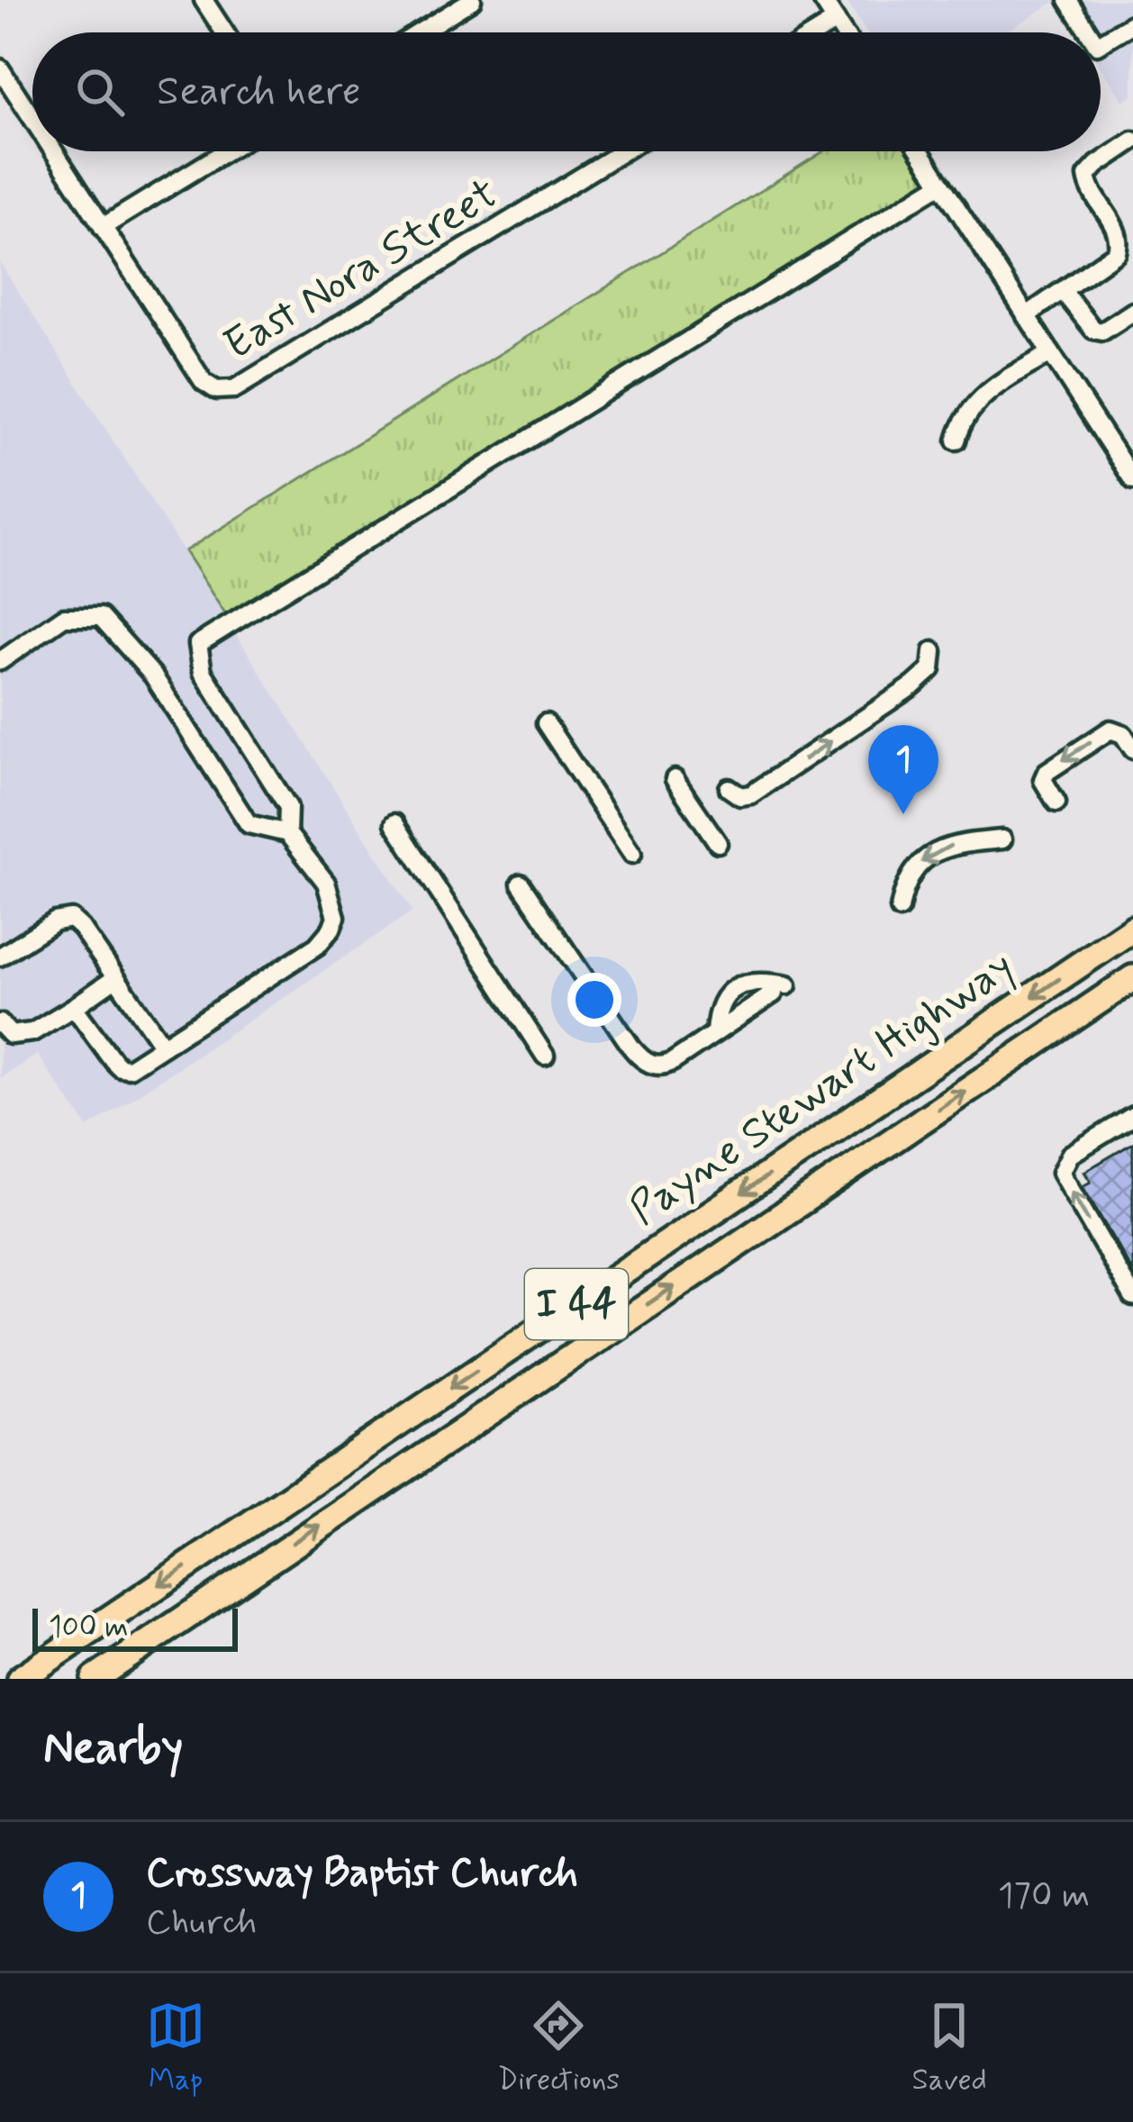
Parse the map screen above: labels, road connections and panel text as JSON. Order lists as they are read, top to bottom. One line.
{"streets":{"highway":["Payne Stewart Highway","I 44"],"street":["East Nora Street"]},"scale_bar":"100 m","page":{"search":"Search here","pins":"1","scale":"100 m","heading":"Nearby","list":[{"mark":"1","name":"Crossway Baptist Church","note":"Church","value":"170 m"}],"nav":["Map","Directions","Saved"]}}
